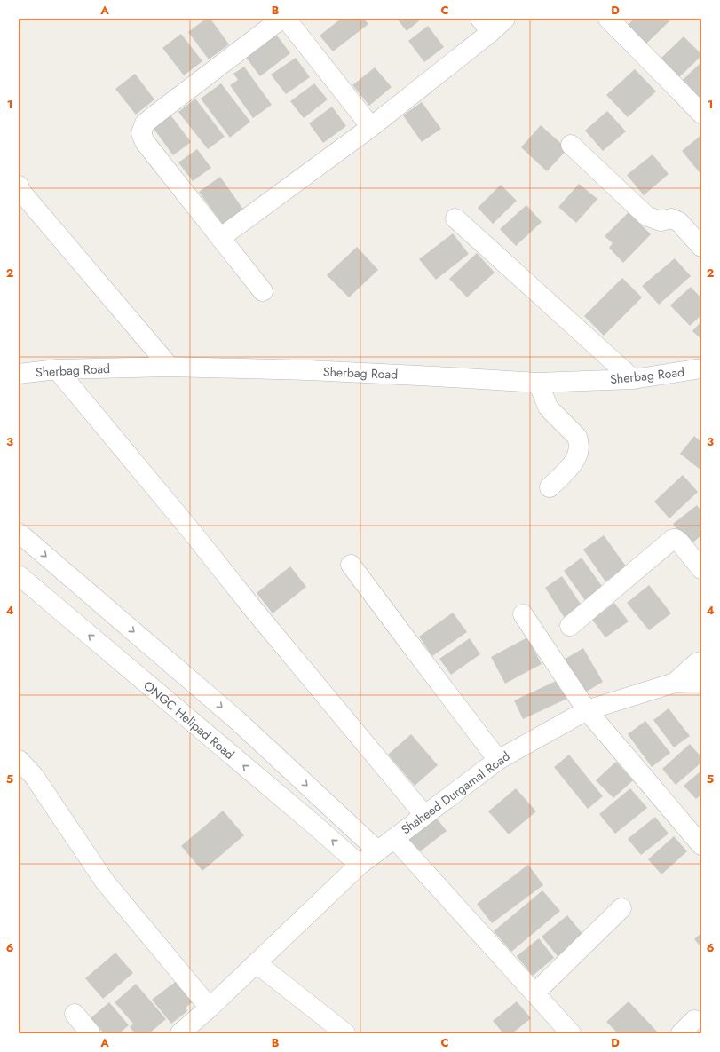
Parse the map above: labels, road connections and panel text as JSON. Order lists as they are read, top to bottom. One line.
{"streets":{"street":["Sherbag Road","ONGC Helipad Road","Shaheed Durgamal Road"]},"crossings":[["ONGC Helipad Road","Shaheed Durgamal Road"]],"grid":{"columns":["A","B","C","D"],"rows":["1","2","3","4","5","6"]}}
